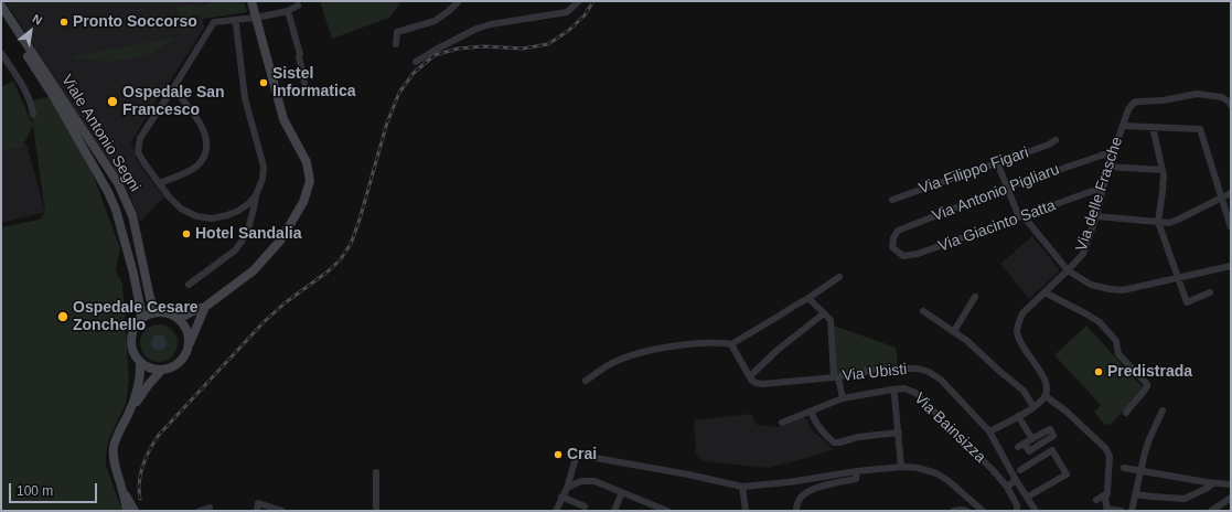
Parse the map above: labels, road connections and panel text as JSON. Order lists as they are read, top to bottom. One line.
{"streets":{"main road":["Viale Antonio Segni"],"street":["Via Filippo Figari","Via Antonio Pigliaru","Via delle Frasche","Via Giacinto Satta","Via Ubisti","Via Bainsizza"]},"crossings":[["Via Antonio Pigliaru","Via delle Frasche"],["Via Antonio Pigliaru","Via Giacinto Satta"],["Via delle Frasche","Via Giacinto Satta"]],"places":["Pronto Soccorso","Sistel Informatica","Ospedale San Francesco","Hotel Sandalia","Ospedale Cesare Zonchello","Predistrada","Crai"],"scale_bar":"100 m","north":"top right"}
